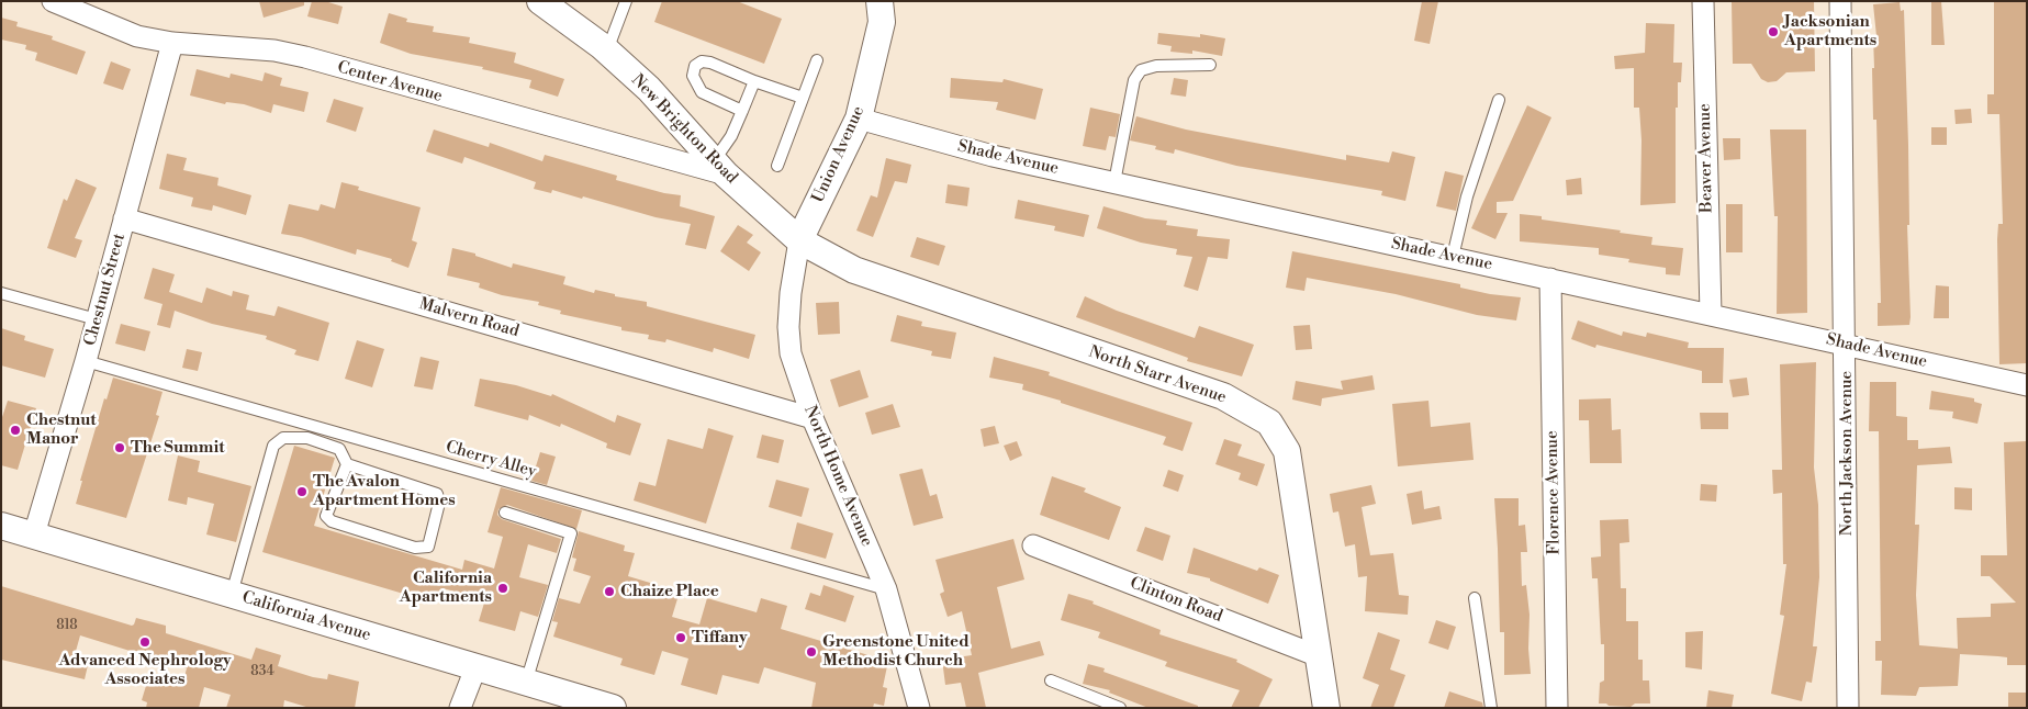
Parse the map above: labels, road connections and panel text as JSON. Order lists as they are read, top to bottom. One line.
{"streets":{"street":["Center Avenue","New Brighton Road","Union Avenue","Shade Avenue","Beaver Avenue","Chestnut Street","Malvern Road","North Starr Avenue","North Jackson Avenue","North Home Avenue","Florence Avenue","Clinton Road","California Avenue"],"lane":["Cherry Alley"]},"crossings":[["Center Avenue","New Brighton Road"],["Center Avenue","Chestnut Street"],["New Brighton Road","Union Avenue"],["New Brighton Road","North Starr Avenue"],["New Brighton Road","North Home Avenue"],["Union Avenue","Shade Avenue"],["Union Avenue","North Starr Avenue"],["Union Avenue","North Home Avenue"],["Shade Avenue","Beaver Avenue"],["Shade Avenue","North Jackson Avenue"],["Shade Avenue","Florence Avenue"],["Chestnut Street","Malvern Road"],["Chestnut Street","Cherry Alley"],["Chestnut Street","California Avenue"],["Malvern Road","North Home Avenue"],["North Starr Avenue","North Home Avenue"],["North Starr Avenue","Clinton Road"],["Cherry Alley","North Home Avenue"]],"places":["Jacksonian Apartments","Chestnut Manor","The Summit","The Avalon Apartment Homes","California Apartments","Chaize Place","Tiffany","Advanced Nephrology Associates","Greenstone United Methodist Church"],"house_numbers":["818","834"]}
